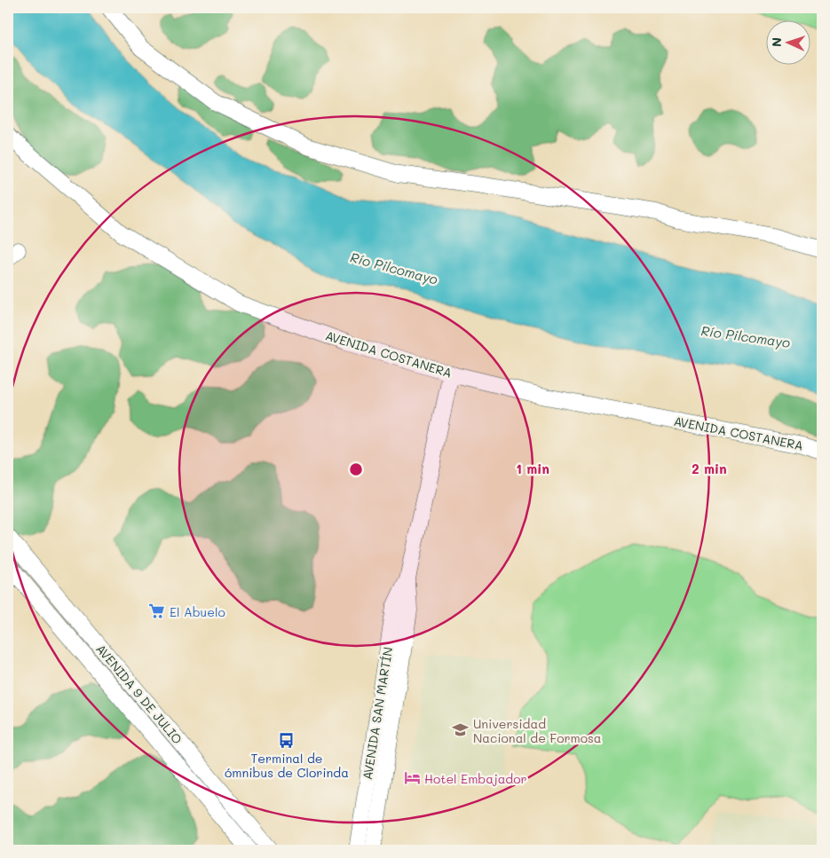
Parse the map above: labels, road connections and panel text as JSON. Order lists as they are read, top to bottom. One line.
{"streets":{"street":["AVENIDA COSTANERA","AVENIDA 9 DE JULIO","AVENIDA SAN MARTÍN"]},"crossings":[["AVENIDA COSTANERA","AVENIDA SAN MARTÍN"]],"water":["Río Pilcomayo"],"places":{"supermarket":["El Abuelo"],"school or university":["Universidad Nacional de Formosa"],"bus stop":["Terminal de ómnibus de Clorinda"],"hotel":["Hotel Embajador"]},"north":"left","rings":["1 min","2 min"]}
